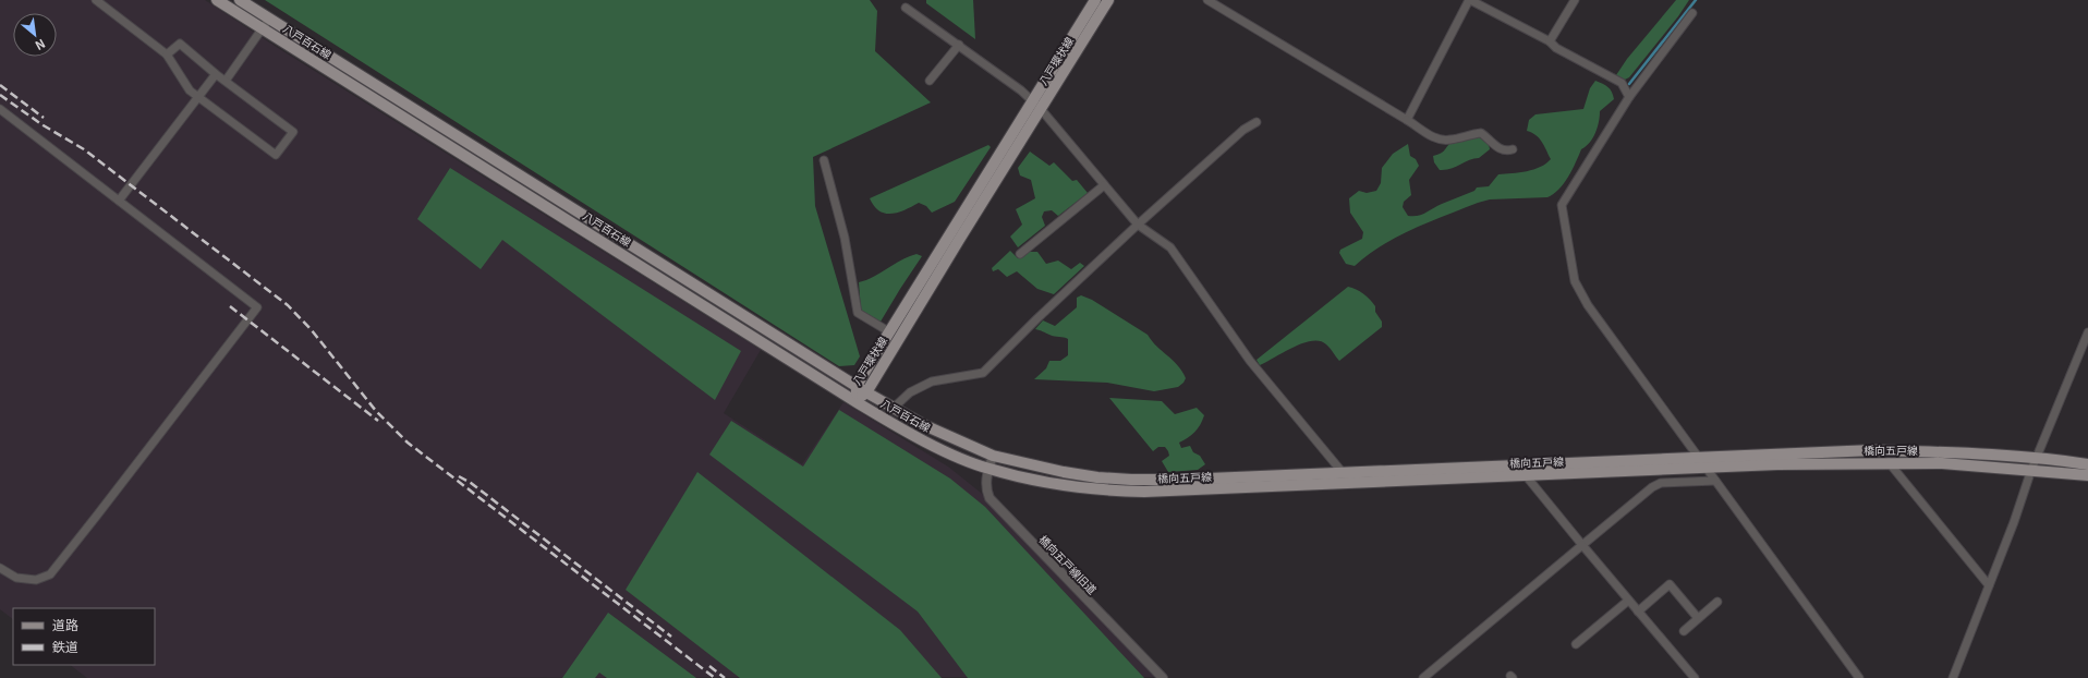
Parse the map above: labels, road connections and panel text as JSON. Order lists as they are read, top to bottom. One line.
{"streets":{"main road":["八戸百石線","八戸環状線","橋向五戸線"],"street":["橋向五戸線旧道"]},"crossings":[["八戸百石線","八戸環状線"],["八戸百石線","橋向五戸線"],["八戸百石線","橋向五戸線旧道"],["橋向五戸線","橋向五戸線旧道"]],"legend":["道路","鉄道"],"north":"bottom right"}
